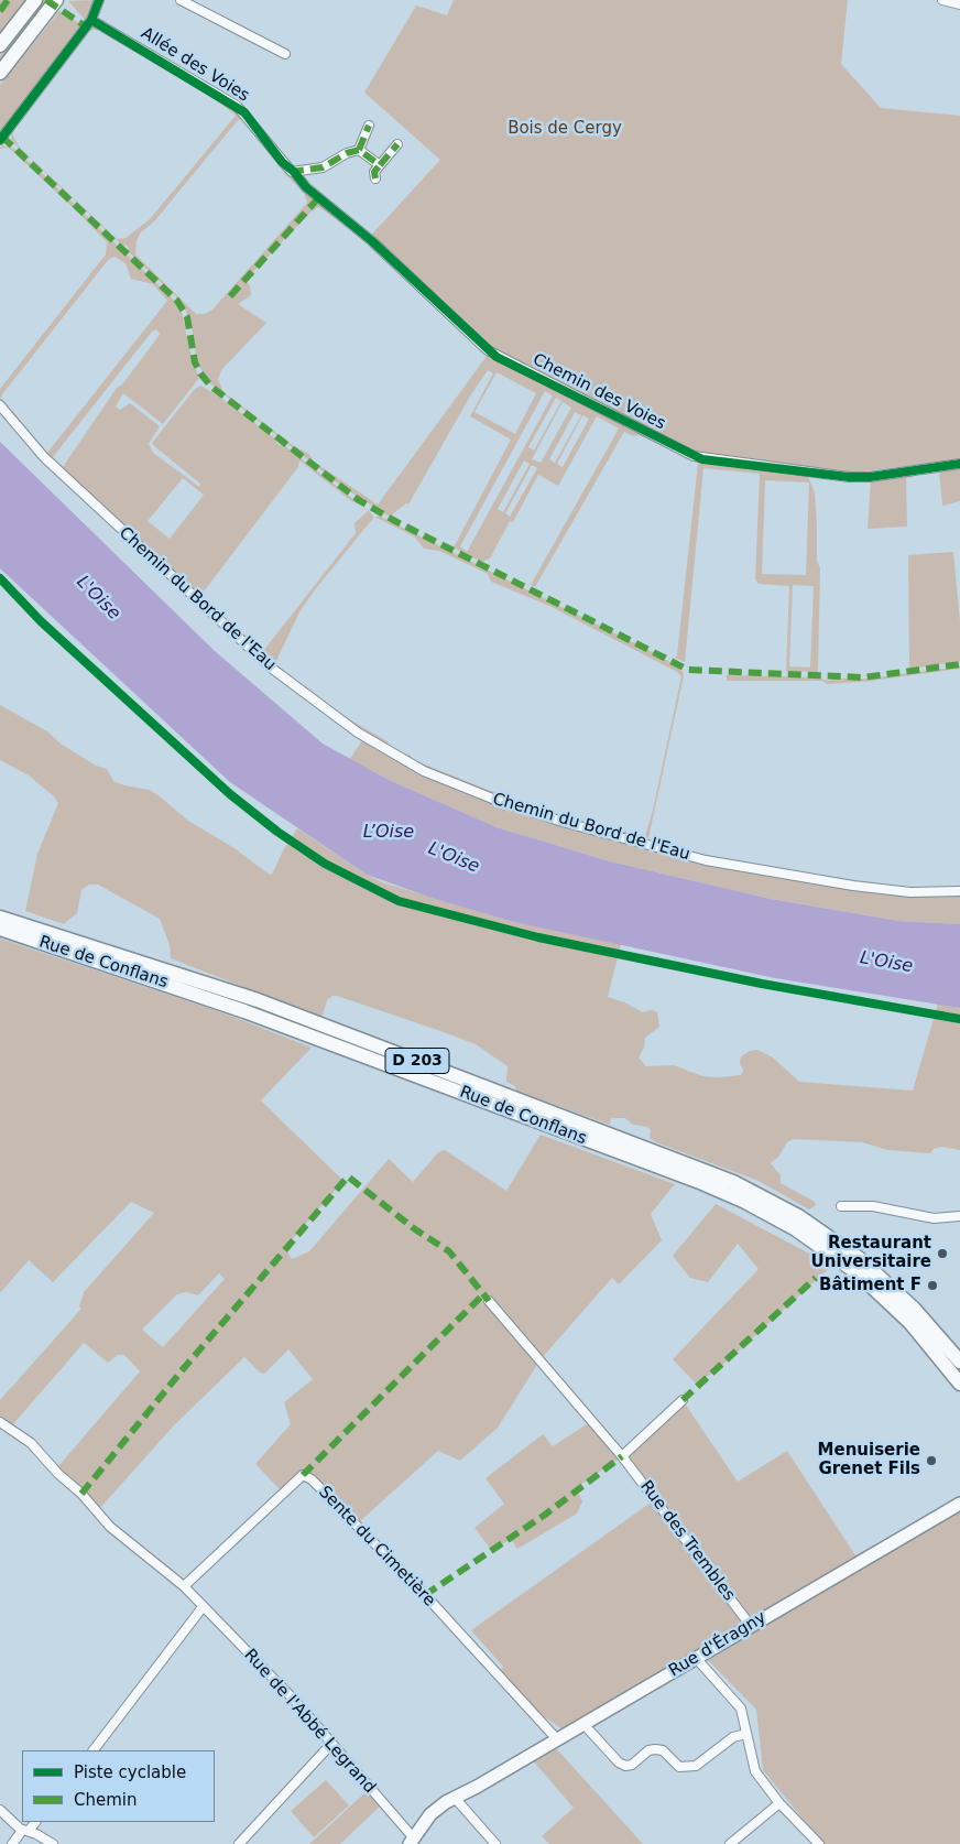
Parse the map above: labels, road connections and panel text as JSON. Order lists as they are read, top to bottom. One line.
{"streets":{"main road":["Rue de Conflans","D 203"],"street":["Allée des Voies","Chemin des Voies","Chemin du Bord de l'Eau","Rue des Trembles","Sente du Cimetière","Rue d'Éragny","Rue de l'Abbé Legrand"]},"crossings":[["Allée des Voies","Chemin des Voies"],["Rue des Trembles","Rue d'Éragny"],["Sente du Cimetière","Rue d'Éragny"],["Sente du Cimetière","Rue de l'Abbé Legrand"],["Rue d'Éragny","Rue de l'Abbé Legrand"]],"water":["L'Oise","L’Oise"],"parks":["Bois de Cergy"],"places":["Restaurant Universitaire","Bâtiment F","Menuiserie Grenet Fils"],"legend":["Piste cyclable","Chemin"]}
